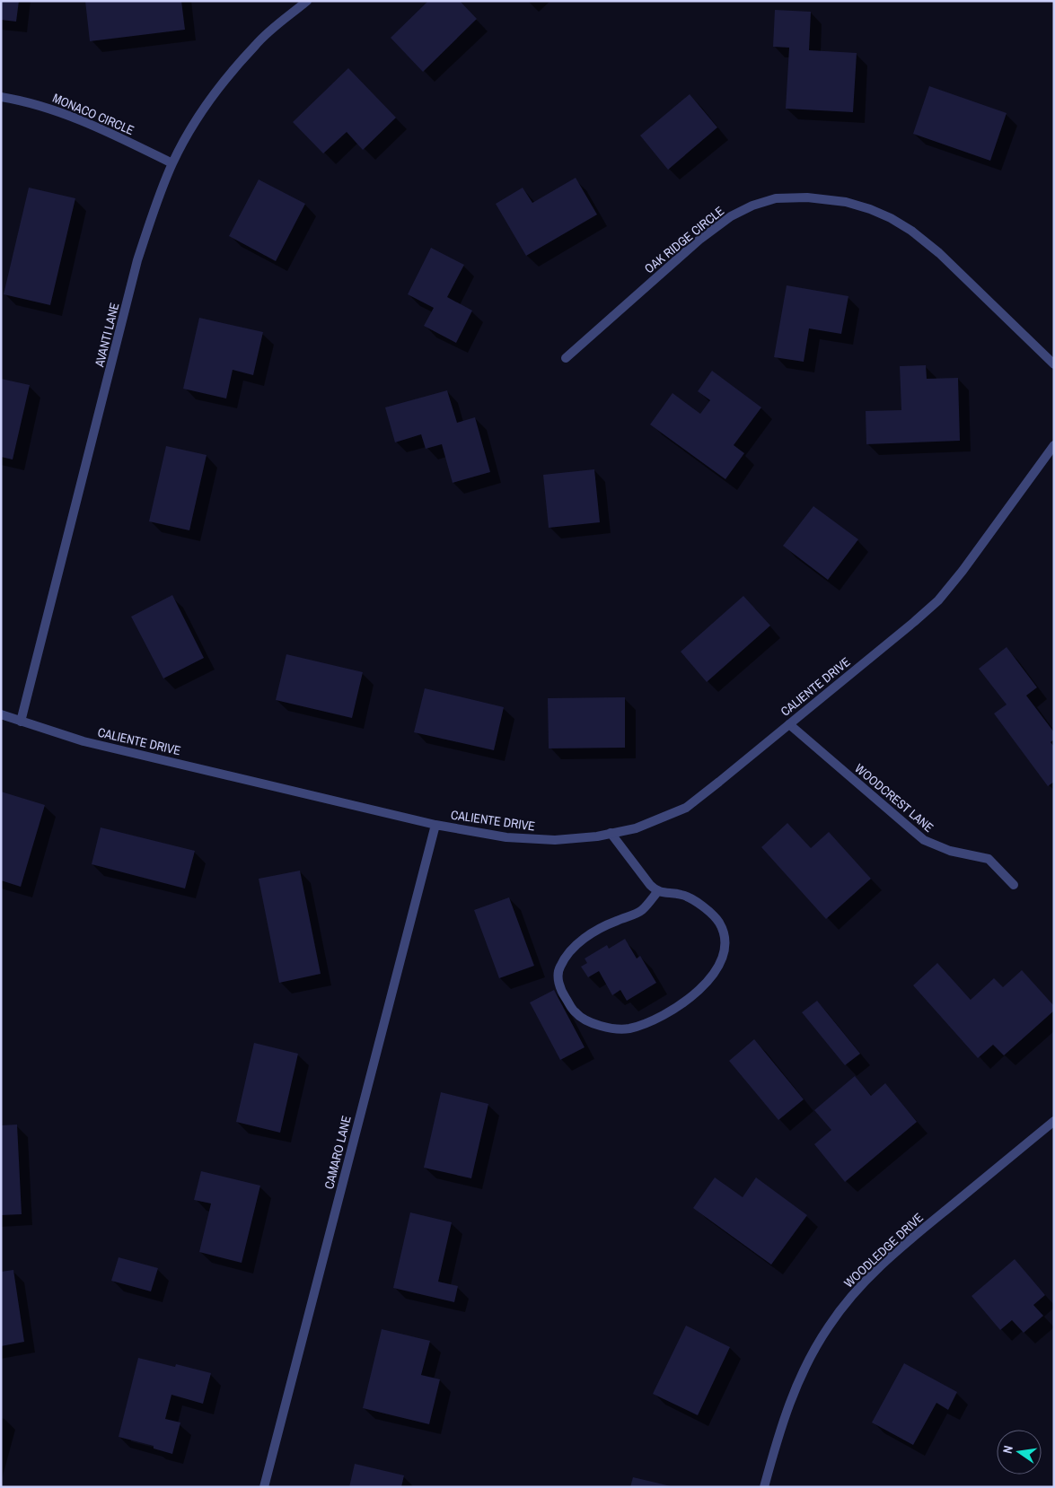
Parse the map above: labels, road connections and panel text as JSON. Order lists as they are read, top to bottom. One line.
{"streets":{"street":["MONACO CIRCLE","OAK RIDGE CIRCLE","AVANTI LANE","CALIENTE DRIVE","WOODCREST LANE","CAMARO LANE","WOODLEDGE DRIVE"]},"crossings":[["MONACO CIRCLE","AVANTI LANE"],["AVANTI LANE","CALIENTE DRIVE"],["CALIENTE DRIVE","WOODCREST LANE"],["CALIENTE DRIVE","CAMARO LANE"]],"north":"left"}
